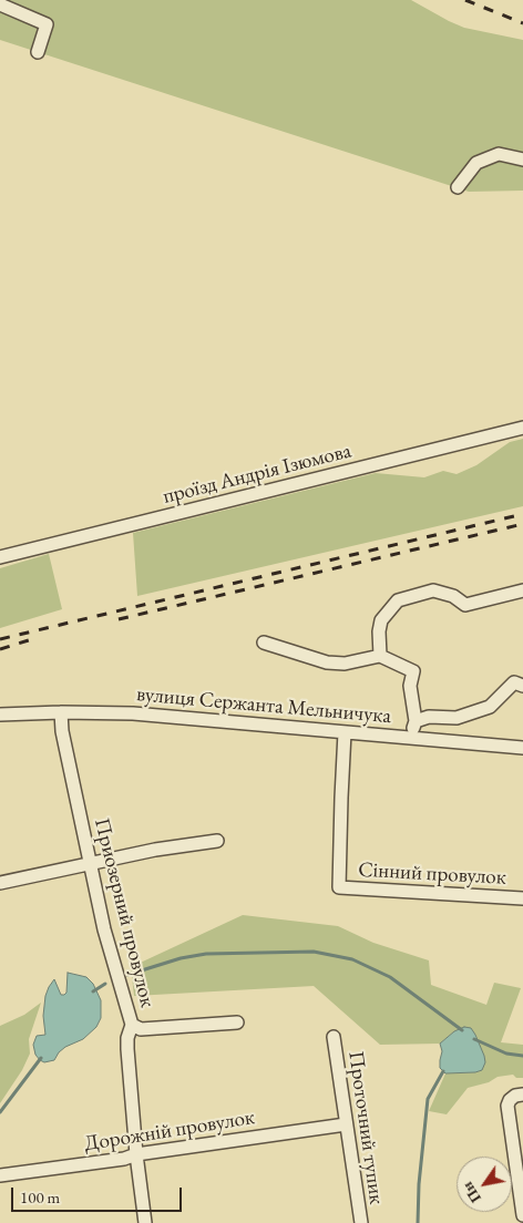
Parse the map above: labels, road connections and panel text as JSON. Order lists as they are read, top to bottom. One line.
{"streets":{"street":["проїзд Андрія Ізюмова","вулиця Сержанта Мельничука","Сінний провулок","Приозерний провулок","Проточний тупик","Дорожній провулок"]},"crossings":[["вулиця Сержанта Мельничука","Сінний провулок"],["вулиця Сержанта Мельничука","Приозерний провулок"],["Приозерний провулок","Дорожній провулок"],["Проточний тупик","Дорожній провулок"]],"scale_bar":"100 m","north":"bottom left"}
